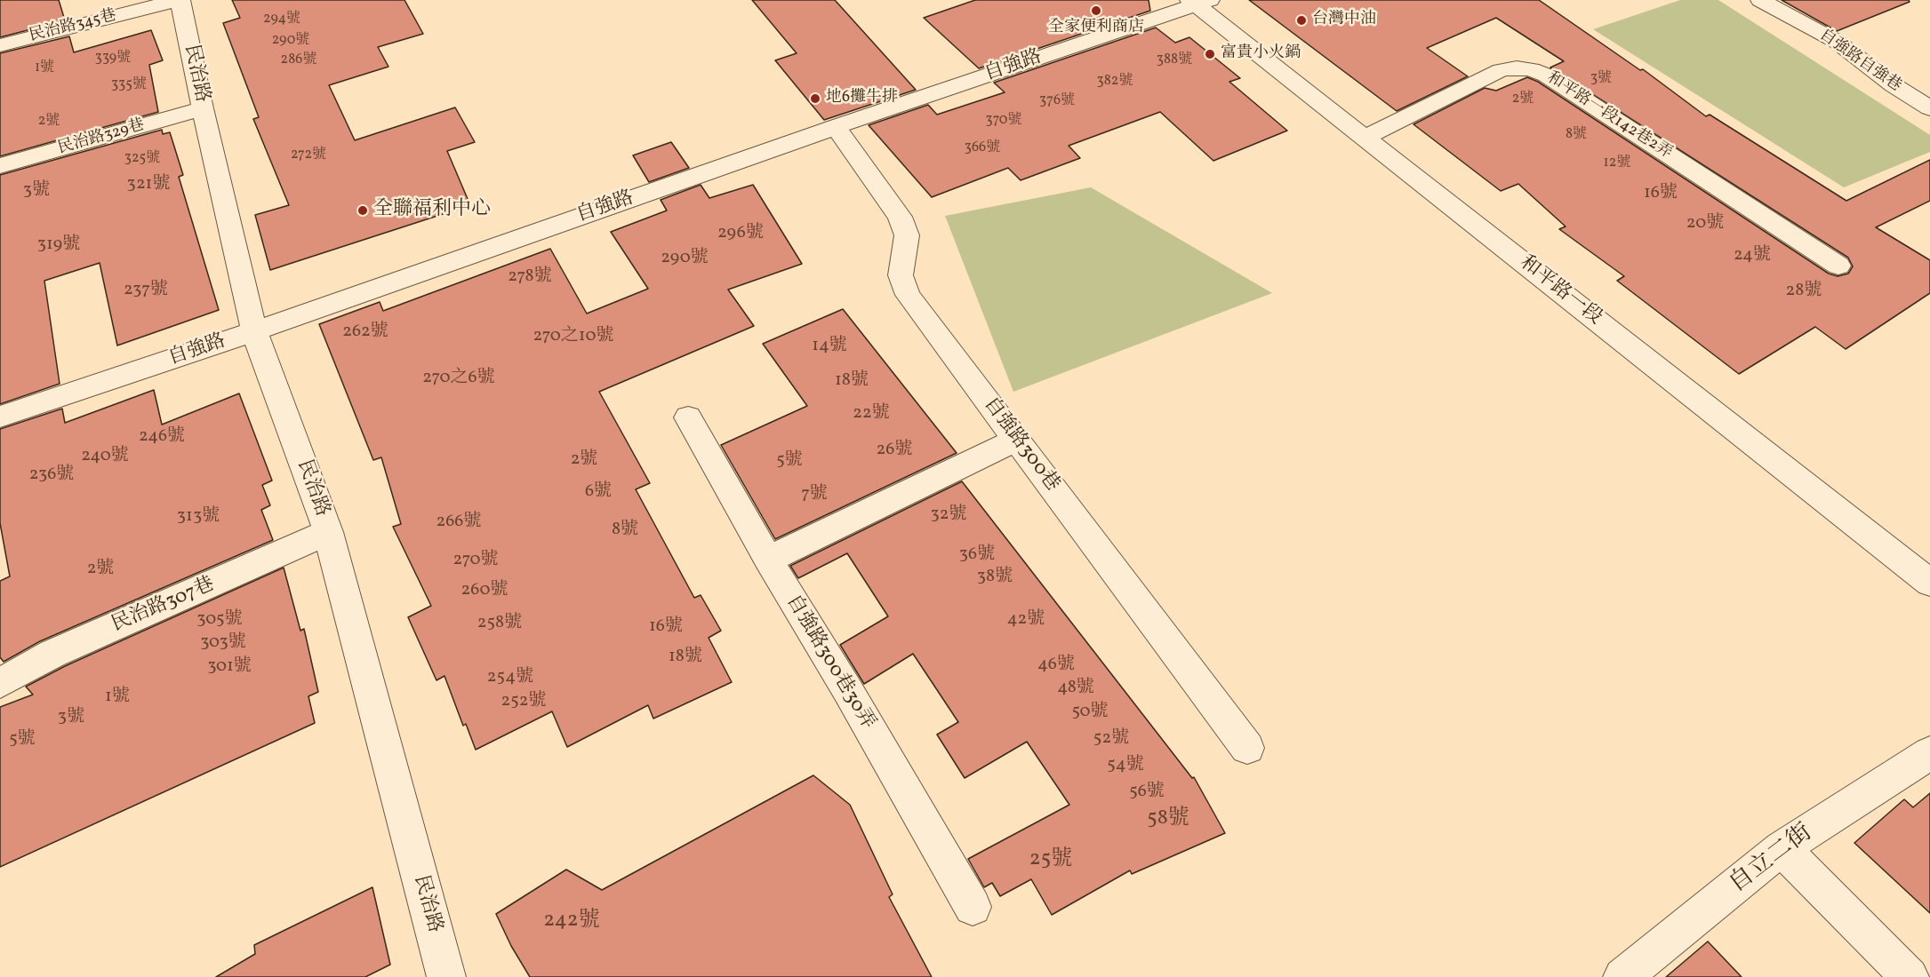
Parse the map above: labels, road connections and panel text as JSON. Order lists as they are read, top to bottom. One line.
{"streets":{"street":["民治路345巷","自強路自強巷","自強路","民治路","和平路一段142巷2弄","民治路329巷","和平路一段","自強路300巷","民治路307巷","自強路300巷30弄","自立二街"]},"crossings":[["民治路345巷","民治路"],["自強路","民治路"],["自強路","和平路一段"],["自強路","自強路300巷"],["民治路","民治路329巷"],["民治路","民治路307巷"],["和平路一段142巷2弄","和平路一段"]],"places":["全家便利商店","台灣中油","富貴小火鍋","地6攤牛排","全聯福利中心"],"house_numbers":["294號","290號","339號","286號","388號","1號","3號","382號","335號","2號","376號","370號","2號","8號","366號","272號","325號","12號","321號","3號","16號","20號","296號","319號","24號","290號","278號","237號","28號","262號","270之10號","14號","270之6號","18號","22號","246號","26號","240號","2號","5號","236號","6號","7號","32號","313號","266號","8號","36號","270號","2號","38號","260號","305號","42號","258號","16號","303號","18號","46號","301號","254號","48號","1號","252號","50號","3號","52號","5號","54號","56號","58號","25號","242號"]}
